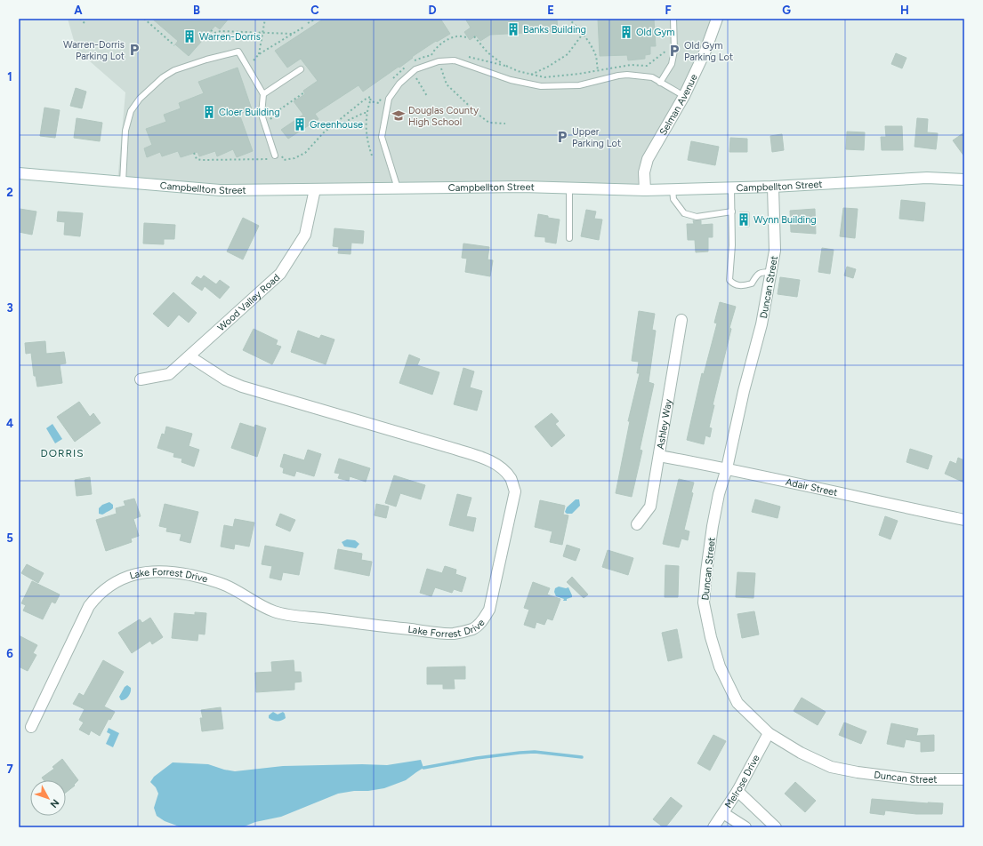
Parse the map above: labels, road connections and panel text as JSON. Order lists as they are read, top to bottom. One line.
{"streets":{"street":["Selman Avenue","Campbellton Street","Duncan Street","Wood Valley Road","Ashley Way","Adair Street","Lake Forrest Drive","Melrose Drive"]},"crossings":[["Selman Avenue","Campbellton Street"],["Campbellton Street","Duncan Street"],["Campbellton Street","Wood Valley Road"],["Duncan Street","Adair Street"],["Duncan Street","Melrose Drive"],["Wood Valley Road","Lake Forrest Drive"],["Ashley Way","Adair Street"]],"districts":["DORRIS"],"places":{"building":["Banks Building","Old Gym","Warren-Dorris","Cloer Building","Greenhouse","Wynn Building"],"parking":["Warren-Dorris Parking Lot","Old Gym Parking Lot","Upper Parking Lot"],"school or university":["Douglas County High School"]},"north":"bottom right","grid":{"columns":["A","B","C","D","E","F","G","H"],"rows":["1","2","3","4","5","6","7"]}}
